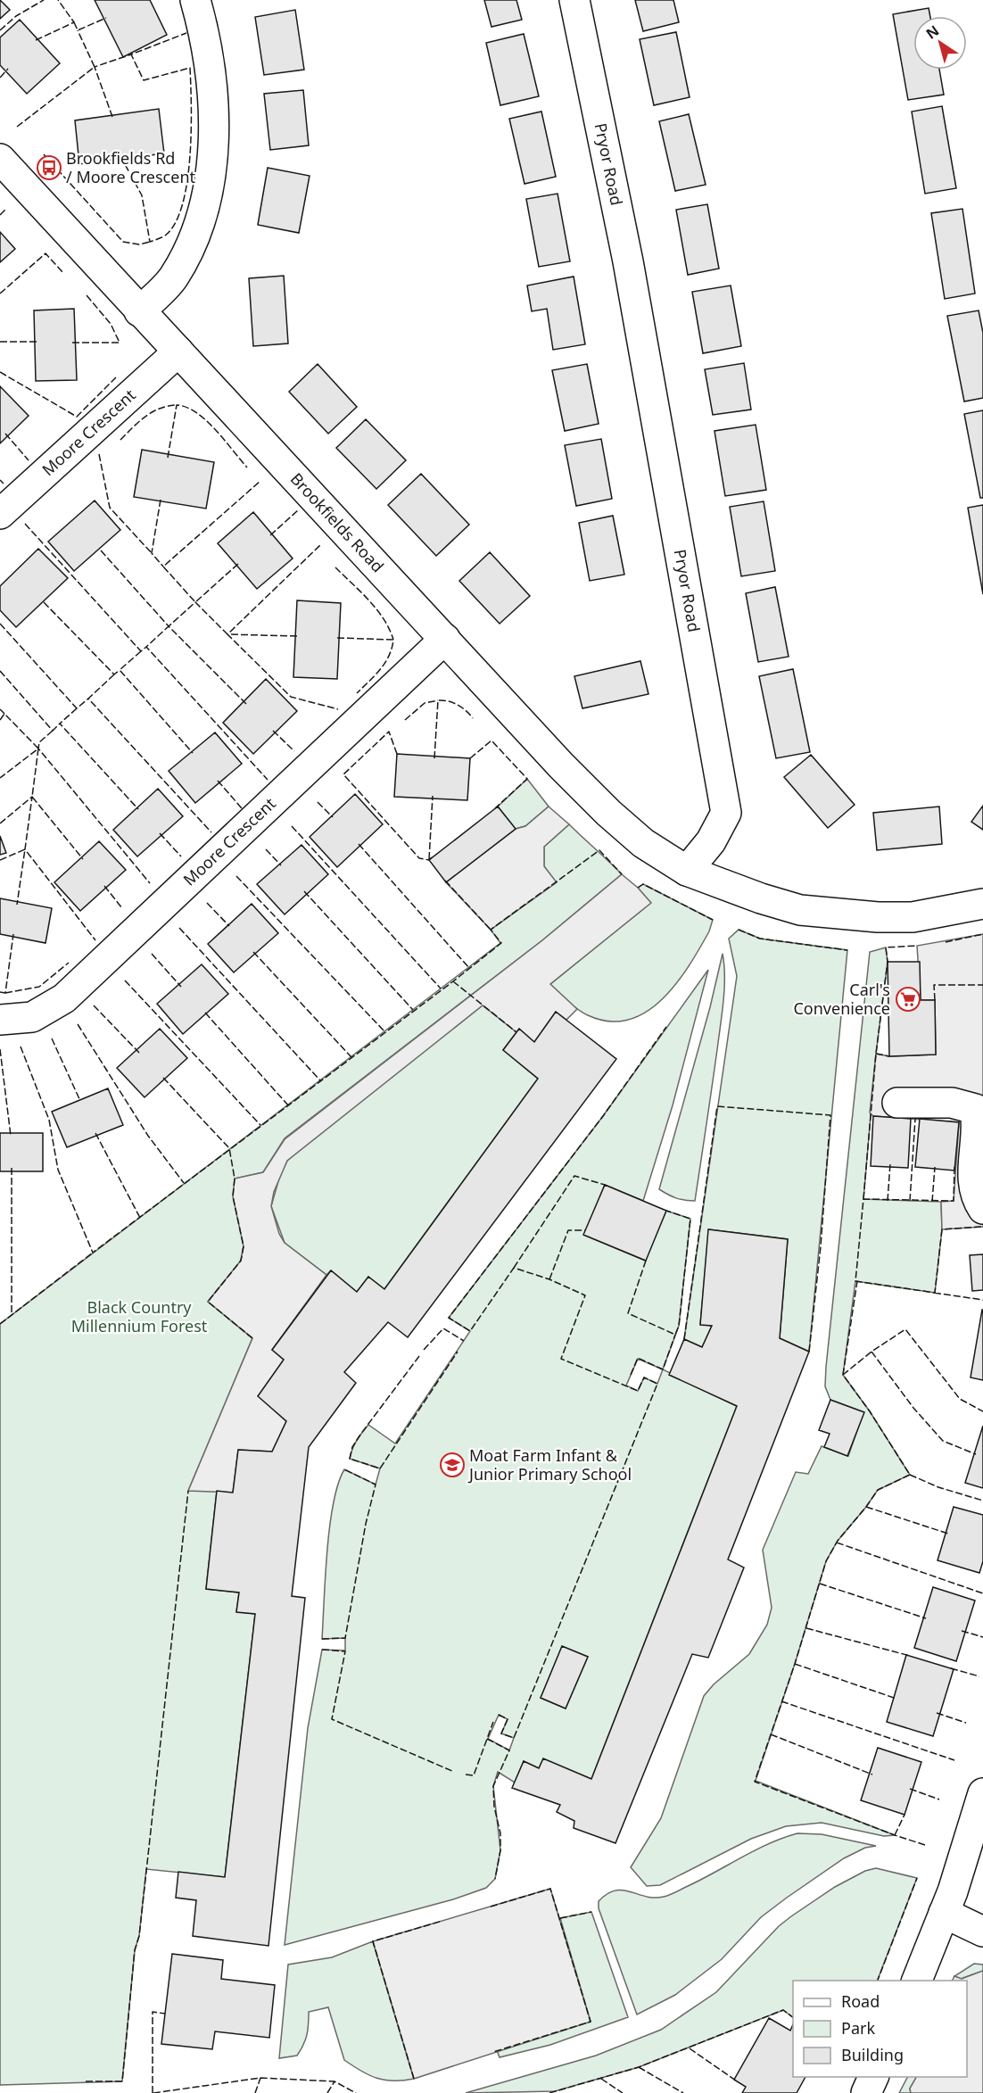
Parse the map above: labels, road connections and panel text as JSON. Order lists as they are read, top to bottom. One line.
{"streets":{"street":["Pryor Road","Moore Crescent","Brookfields Road"]},"crossings":[["Pryor Road","Brookfields Road"],["Moore Crescent","Brookfields Road"]],"parks":["Black Country Millennium Forest"],"places":{"bus stop":["Brookfields Rd / Moore Crescent"],"supermarket":["Carl's Convenience"],"school or university":["Moat Farm Infant & Junior Primary School"]},"legend":["Road","Park","Building"],"north":"top left"}
